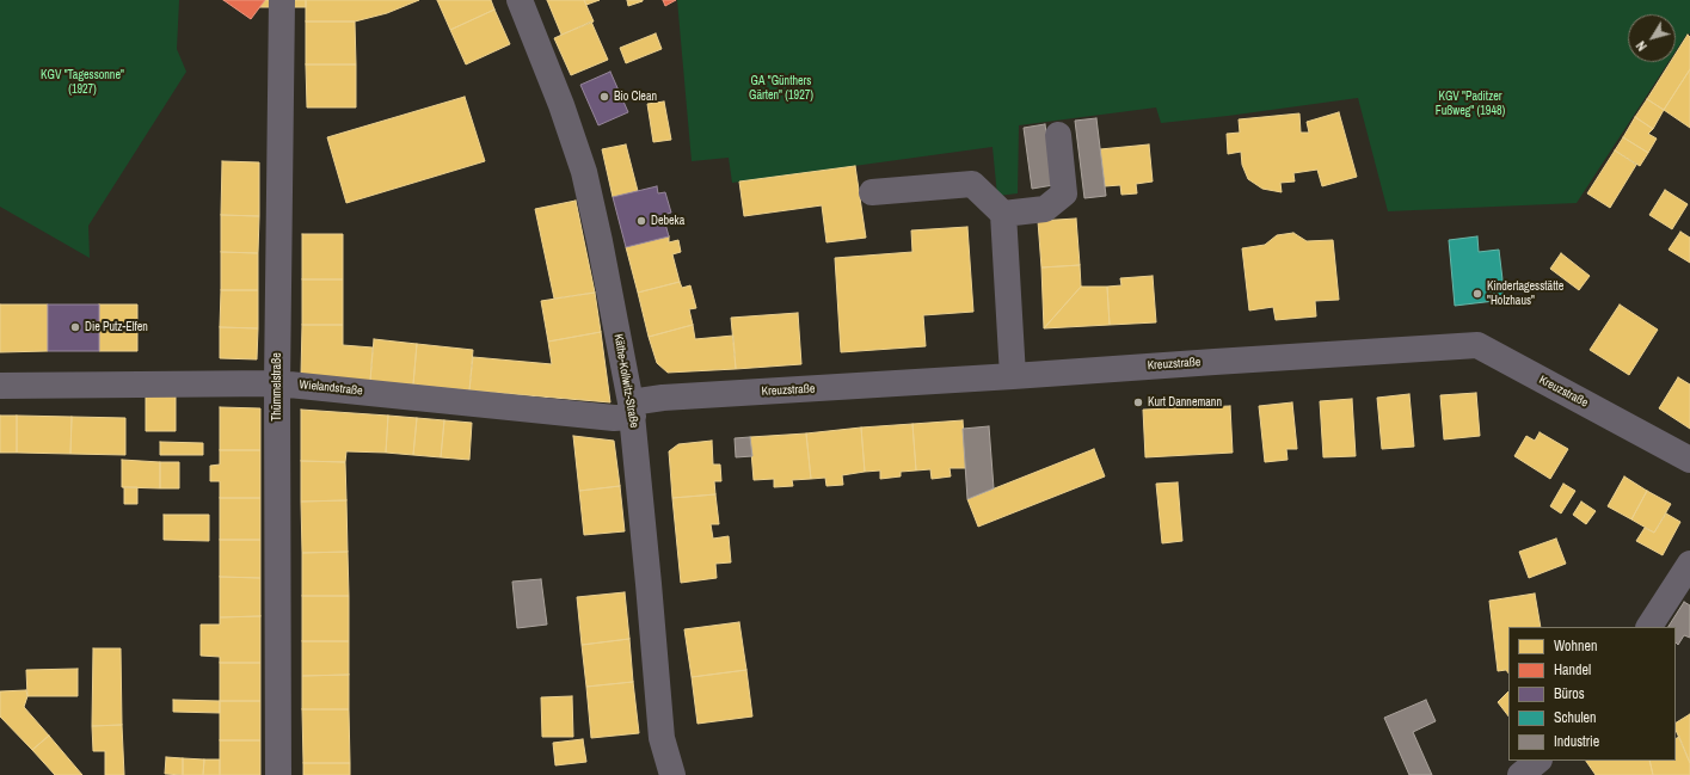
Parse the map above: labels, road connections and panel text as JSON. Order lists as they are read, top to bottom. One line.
{"streets":{"street":["Kreuzstraße","Käthe-Kollwitz-Straße","Thümmelstraße","Wielandstraße"]},"crossings":[["Kreuzstraße","Käthe-Kollwitz-Straße"],["Kreuzstraße","Wielandstraße"],["Käthe-Kollwitz-Straße","Wielandstraße"],["Thümmelstraße","Wielandstraße"]],"parks":["KGV \"Tagessonne\" (1927)","GA \"Günthers Gärten\" (1927)","KGV \"Paditzer Fußweg\" (1948)"],"places":["Bio Clean","Debeka","Kindertagesstätte \"Holzhaus\"","Die Putz-Elfen","Kurt Dannemann"],"legend":["Wohnen","Handel","Büros","Schulen","Industrie"],"north":"bottom left"}
